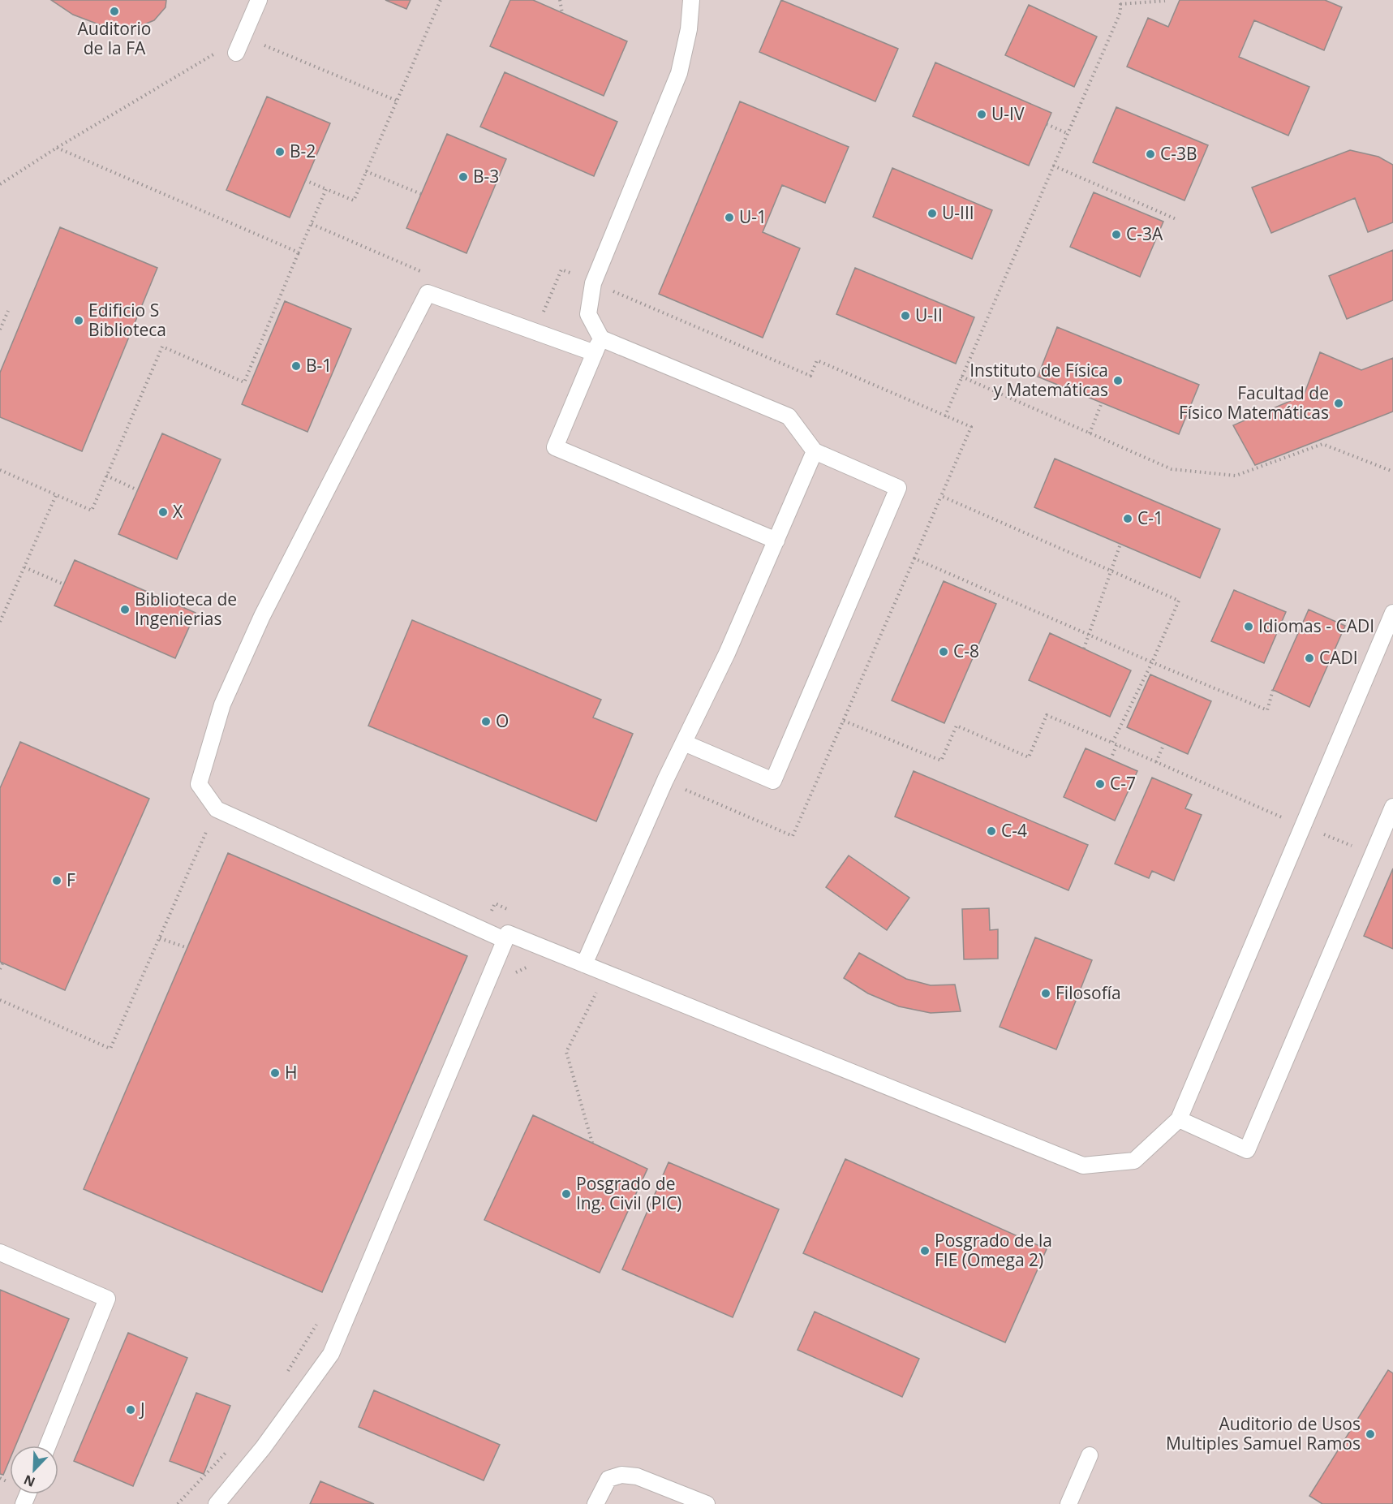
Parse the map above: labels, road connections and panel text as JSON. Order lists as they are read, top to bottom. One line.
{"places":["Auditorio de la FA","U-IV","B-2","C-3B","B-3","U-III","U-1","C-3A","U-II","Edificio S Biblioteca","B-1","Instituto de Física y Matemáticas","Facultad de Físico Matemáticas","X","C-1","Biblioteca de Ingenierias","Idiomas - CADI","C-8","CADI","O","C-7","C-4","F","Filosofía","H","Posgrado de Ing. Civil (PIC)","Posgrado de la FIE (Omega 2)","J","Auditorio de Usos Multiples Samuel Ramos"],"north":"bottom left"}
